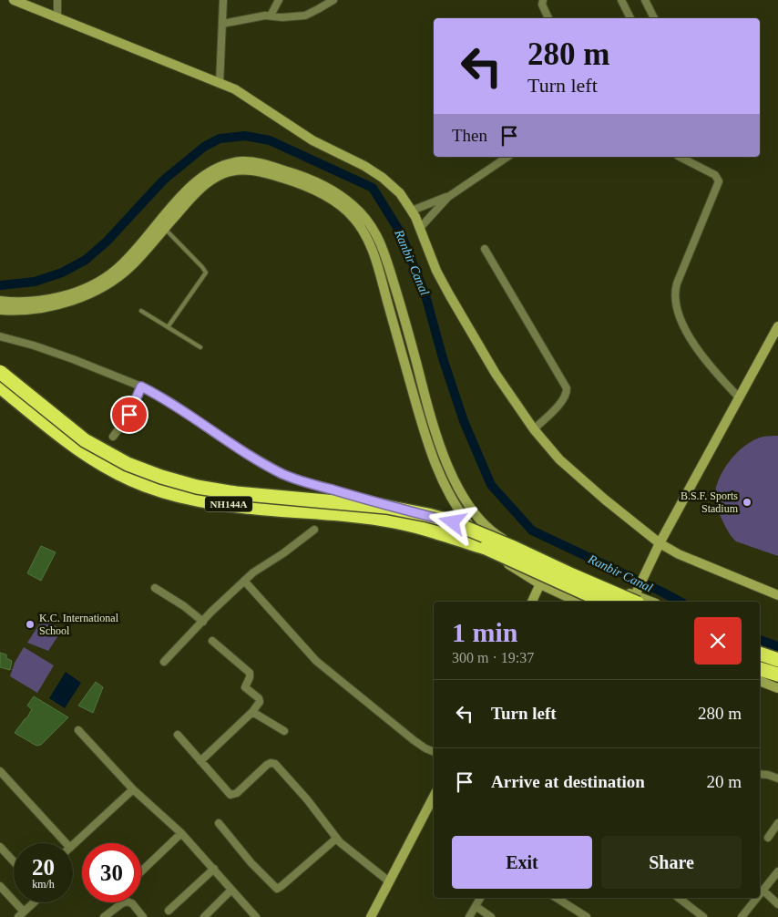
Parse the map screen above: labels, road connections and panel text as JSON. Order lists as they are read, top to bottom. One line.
{"streets":{"highway":["NH144A"]},"water":["Ranbir Canal"],"places":["B.S.F. Sports Stadium","K.C. International School"],"page":{"turn":["280 m","Turn left"],"then":"Then","heading":["1 min","300 m · 19:37"],"list":[{"name":"Turn left","value":"280 m"},{"name":"Arrive at destination","value":"20 m"}],"buttons":["Exit","Share"],"speed":"20 km/h","limit":"30"}}
